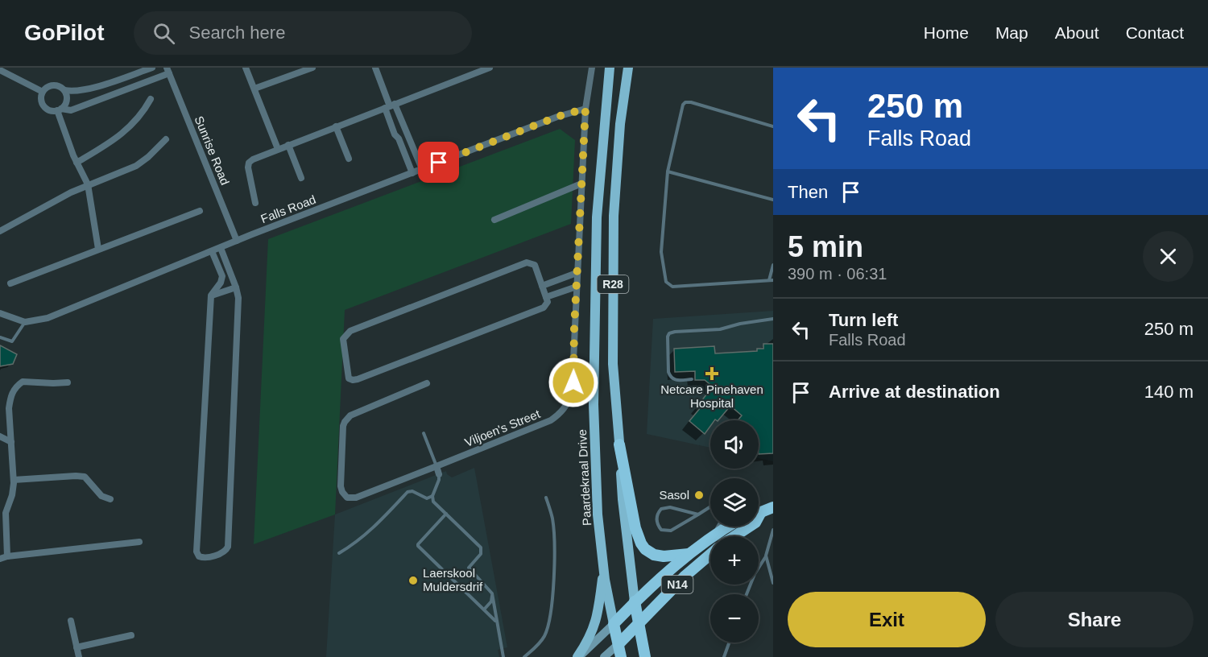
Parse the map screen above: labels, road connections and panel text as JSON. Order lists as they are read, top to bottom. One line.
{"streets":{"highway":["N14"],"main road":["R28","Paardekraal Drive"],"street":["Sunrise Road","Falls Road","Viljoen's Street"]},"crossings":[["Sunrise Road","Falls Road"],["Falls Road","Viljoen's Street"],["R28","N14"],["Paardekraal Drive","N14"]],"places":{"health":["Netcare Pinehaven Hospital"],"other":["Sasol","Laerskool Muldersdrif"]},"page":{"header":"GoPilot","search":"Search here","nav":["Home","Map","About","Contact"],"turn":["250 m","Falls Road"],"then":"Then","heading":["5 min","390 m · 06:31"],"list":[{"name":"Turn left","note":"Falls Road","value":"250 m"},{"name":"Arrive at destination","value":"140 m"}],"map_buttons":["+","−"],"buttons":["Exit","Share"]}}
